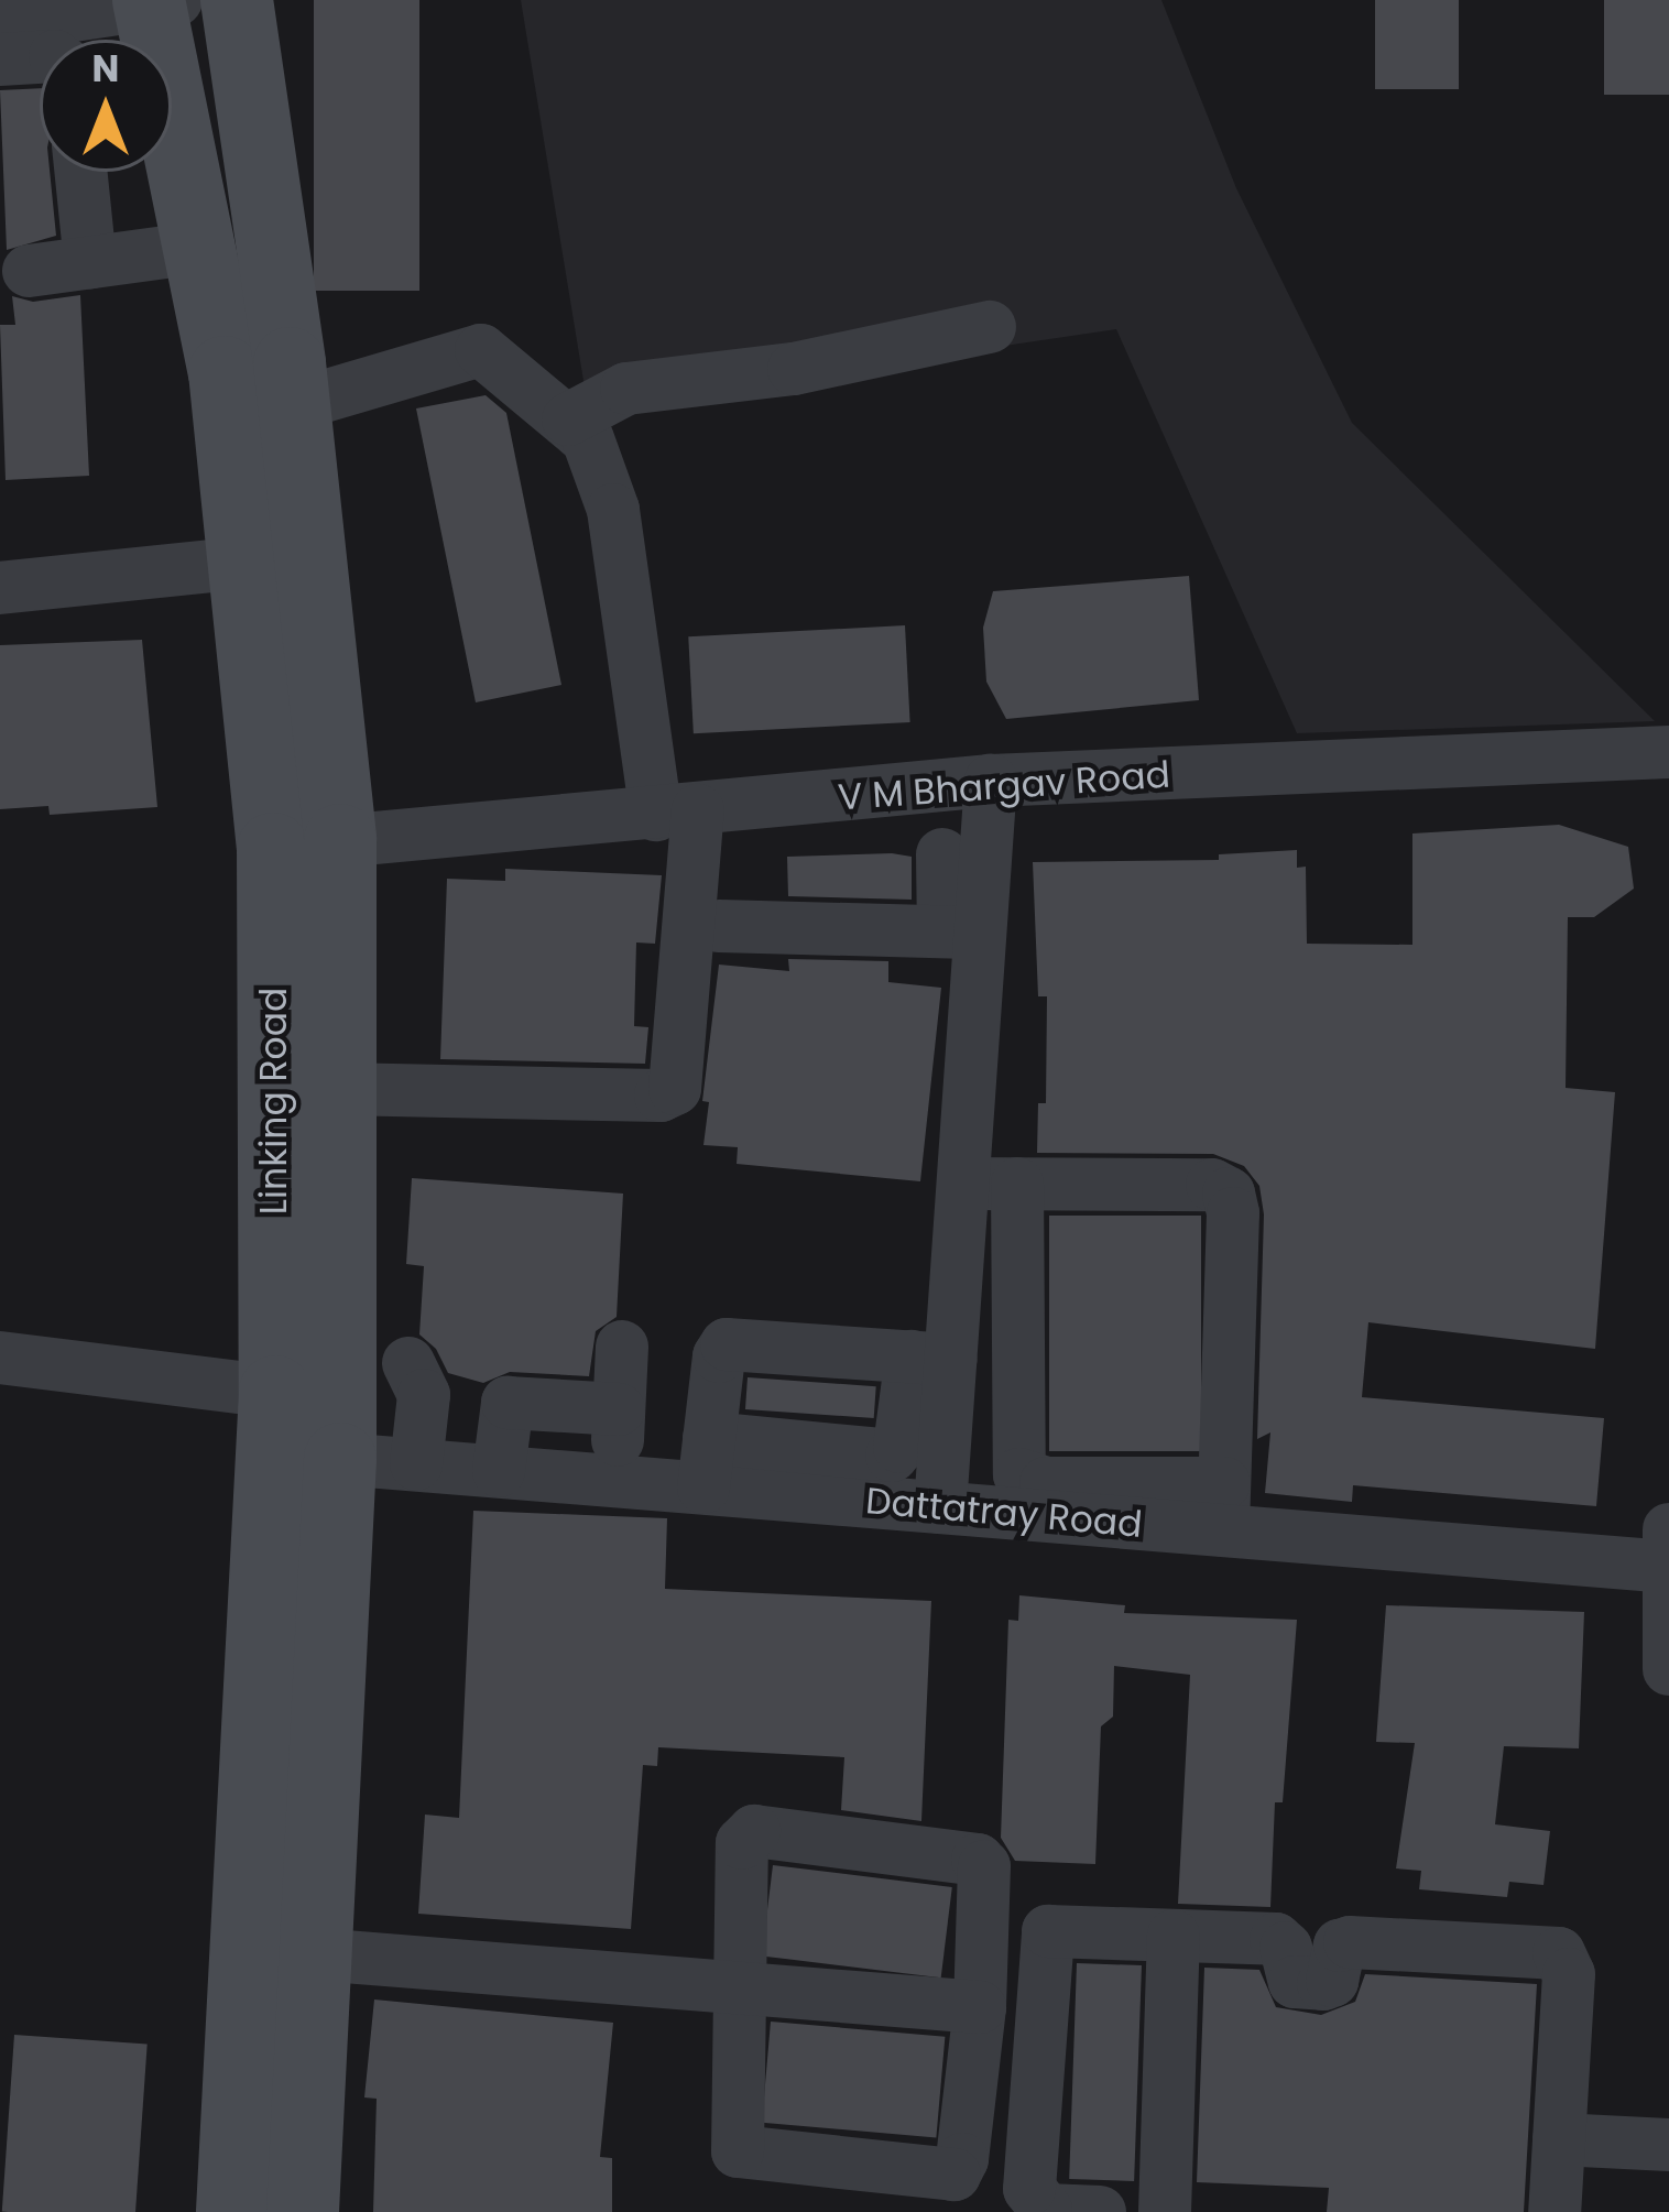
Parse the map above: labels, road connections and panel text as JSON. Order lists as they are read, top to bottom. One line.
{"streets":{"main road":["Linking Road"],"street":["V M Bhargav Road","Dattatray Road"]},"crossings":[["V M Bhargav Road","Linking Road"],["Linking Road","Dattatray Road"]],"north":"top"}
